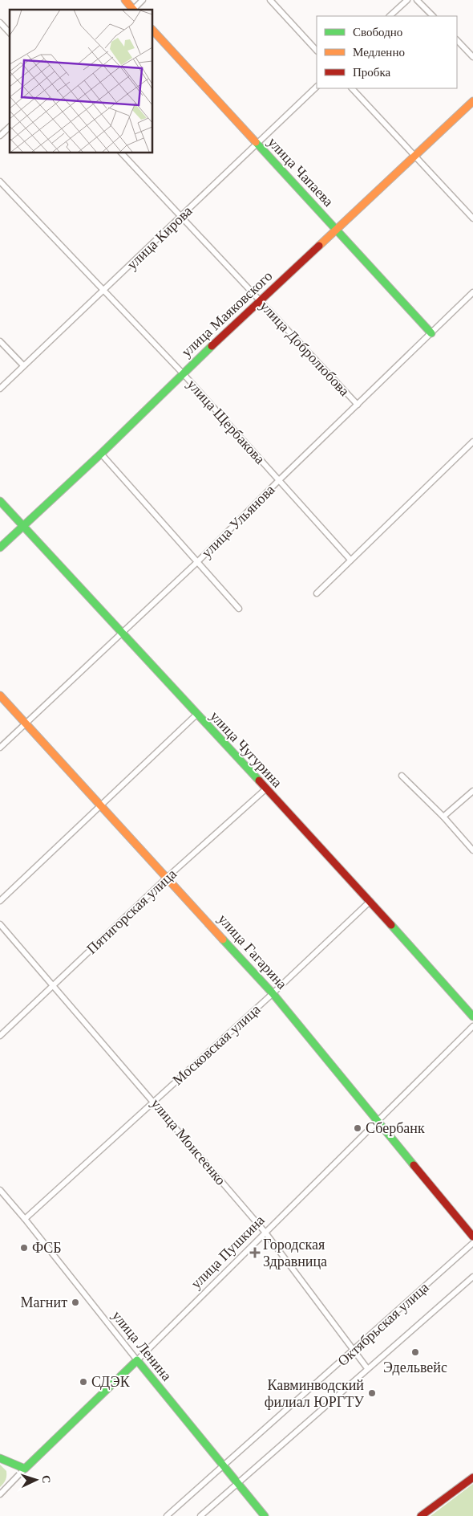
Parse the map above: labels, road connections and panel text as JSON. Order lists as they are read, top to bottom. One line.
{"streets":{"street":["улица Чапаева","улица Кирова","улица Маяковского","улица Добролюбова","улица Щербакова","улица Ульянова","улица Чугурина","Пятигорская улица","улица Гагарина","Московская улица","улица Моисеенко","улица Пушкина","Октябрьская улица","улица Ленина"]},"crossings":[["улица Чапаева","улица Кирова"],["улица Чапаева","улица Маяковского"],["улица Чапаева","улица Ульянова"],["улица Кирова","улица Добролюбова"],["улица Кирова","улица Щербакова"],["улица Маяковского","улица Добролюбова"],["улица Маяковского","улица Щербакова"],["улица Маяковского","улица Чугурина"],["улица Добролюбова","улица Ульянова"],["улица Щербакова","улица Ульянова"],["улица Ульянова","улица Чугурина"],["улица Ульянова","улица Гагарина"],["улица Чугурина","Пятигорская улица"],["улица Чугурина","Московская улица"],["Пятигорская улица","улица Гагарина"],["Пятигорская улица","улица Моисеенко"],["улица Гагарина","Московская улица"],["улица Гагарина","улица Пушкина"],["Московская улица","улица Моисеенко"],["Московская улица","улица Ленина"],["улица Моисеенко","улица Пушкина"],["улица Моисеенко","Октябрьская улица"],["улица Пушкина","улица Ленина"],["Октябрьская улица","улица Ленина"]],"places":{"other":["Сбербанк","ФСБ","Магнит","Эдельвейс","СДЭК","Кавминводский филиал ЮРГТУ"],"health":["Городская Здравница"]},"legend":["Свободно","Медленно","Пробка"],"north":"right"}
